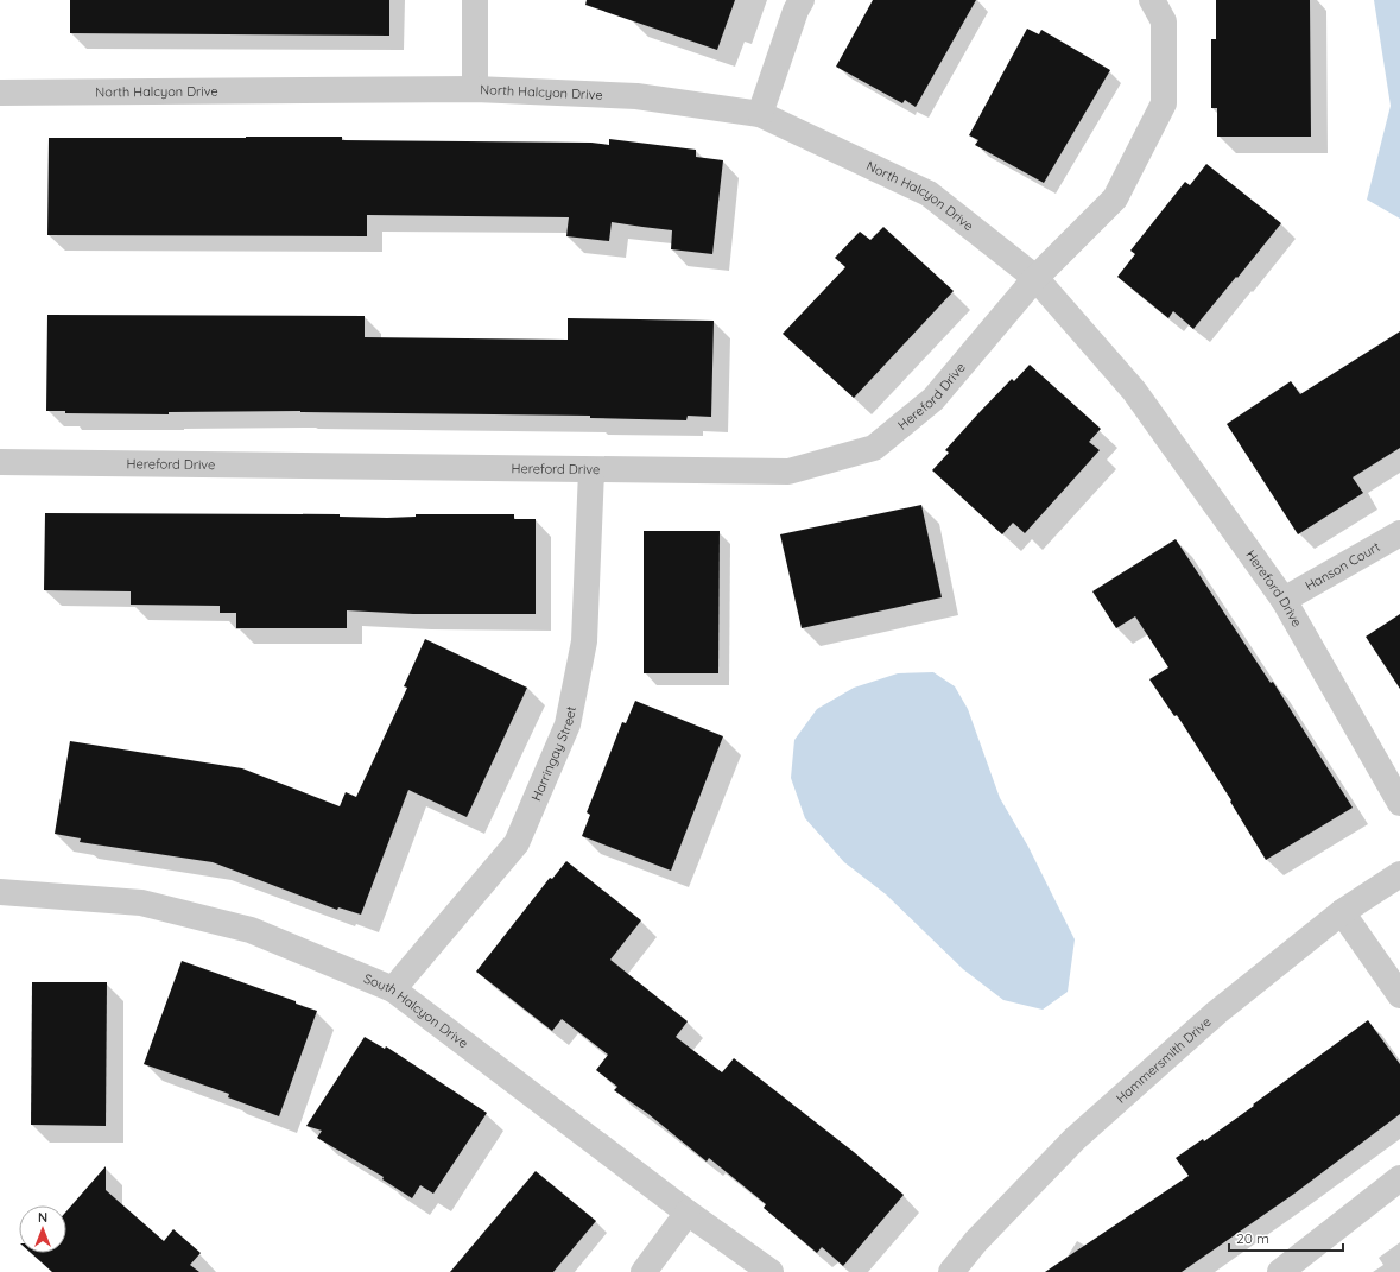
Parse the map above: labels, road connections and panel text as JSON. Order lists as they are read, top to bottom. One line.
{"streets":{"street":["North Halcyon Drive","Hereford Drive","Hanson Court","Harringay Street","South Halcyon Drive","Hammersmith Drive"]},"crossings":[["North Halcyon Drive","Hereford Drive"],["Hereford Drive","Hanson Court"],["Hereford Drive","Harringay Street"],["Harringay Street","South Halcyon Drive"]],"scale_bar":"20 m","north":"top"}
